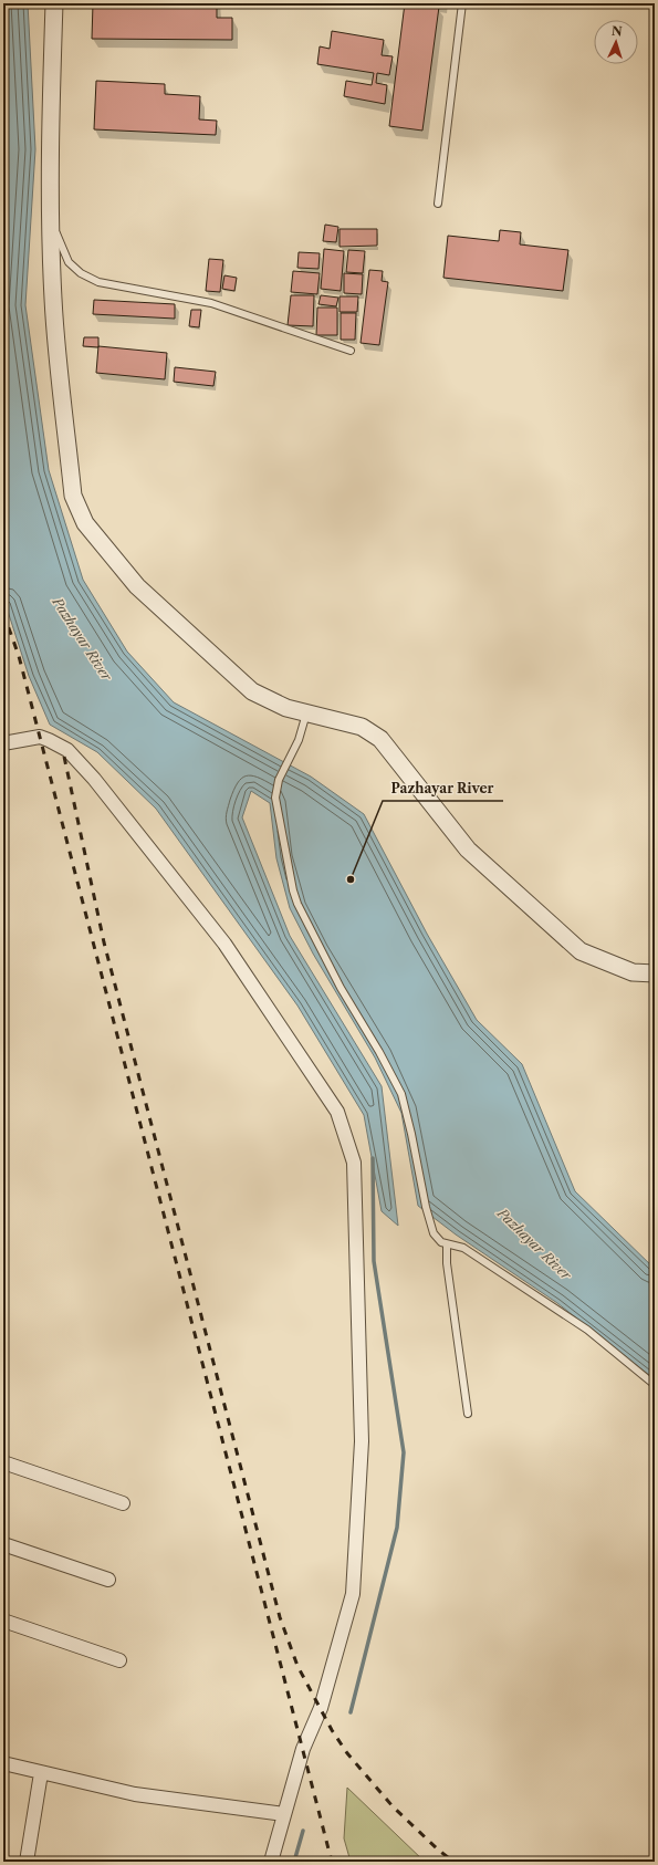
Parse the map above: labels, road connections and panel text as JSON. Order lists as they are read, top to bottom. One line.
{"water":["Pazhayar River"],"places":["Pazhayar River"],"north":"top"}
